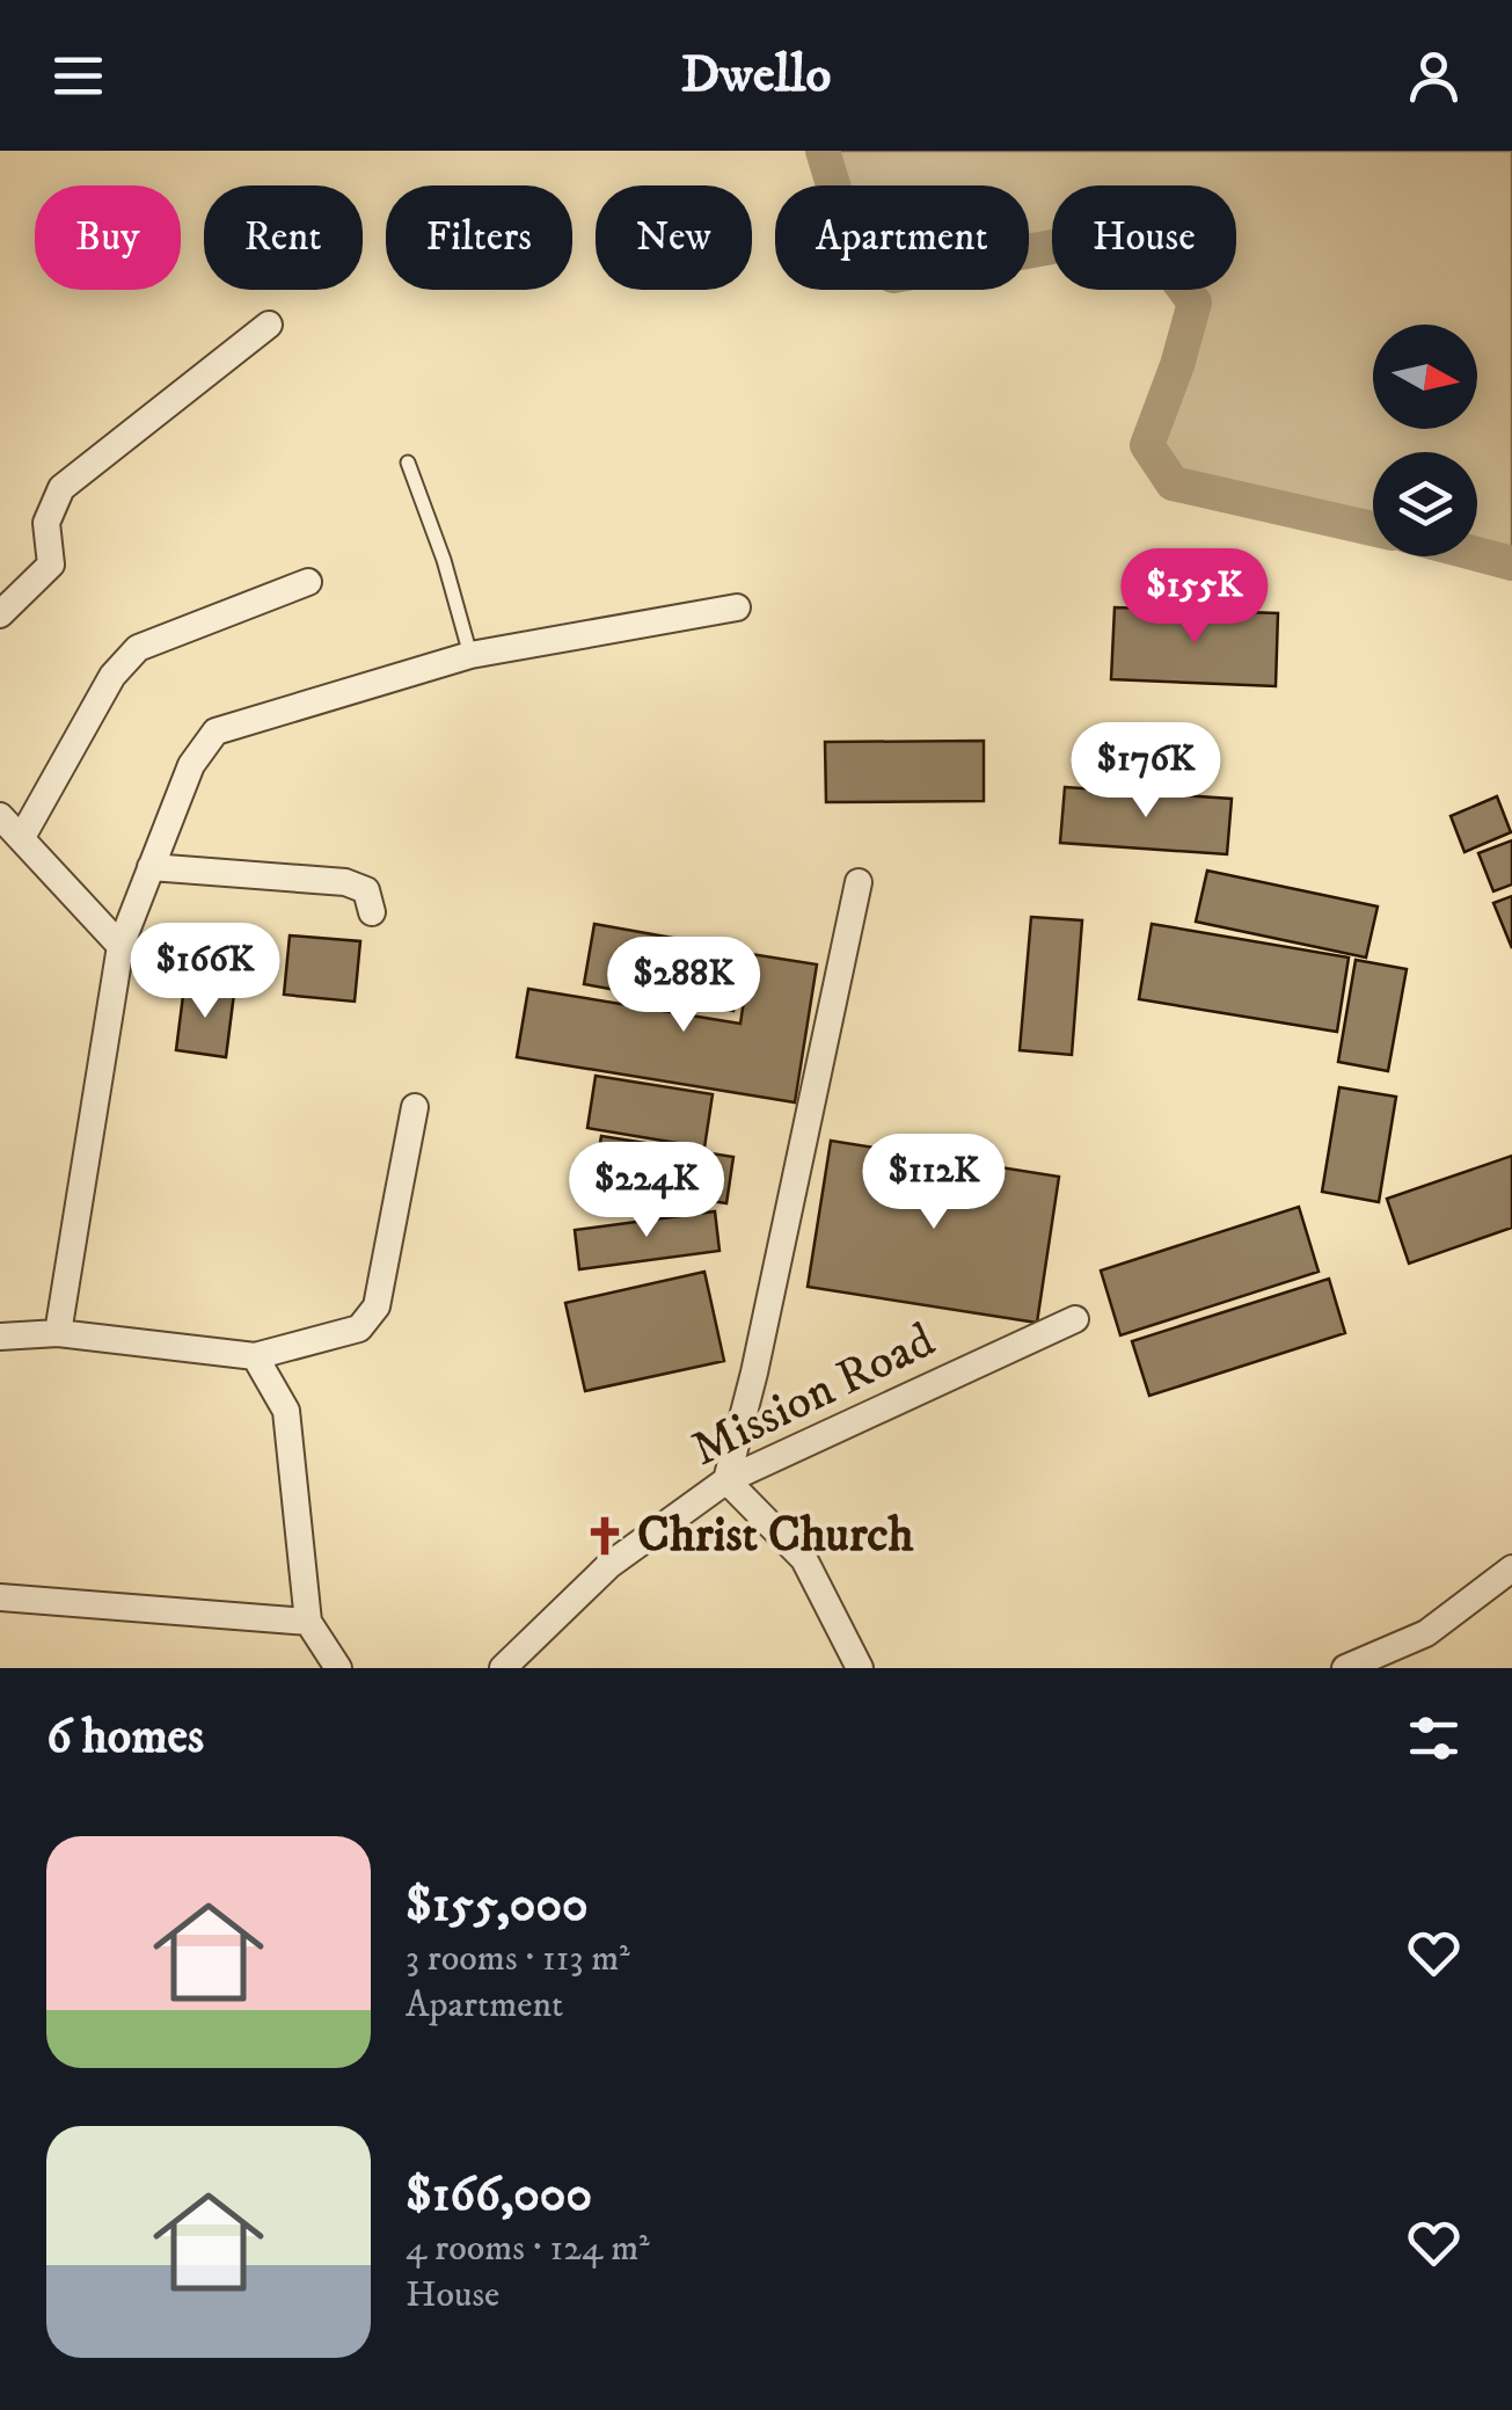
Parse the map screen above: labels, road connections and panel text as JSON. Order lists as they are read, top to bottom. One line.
{"streets":{"street":["Mission Road"]},"places":{"church":["Christ Church"]},"north":"right","page":{"header":"Dwello","chip":["Buy","Rent","Filters","New","Apartment","House"],"price":["$155K","$176K","$166K","$288K","$112K","$224K"],"heading":"6 homes","list":[{"name":"$155,000","note":"3 rooms · 113 m² · Apartment"},{"name":"$166,000","note":"4 rooms · 124 m² · House"}]}}
